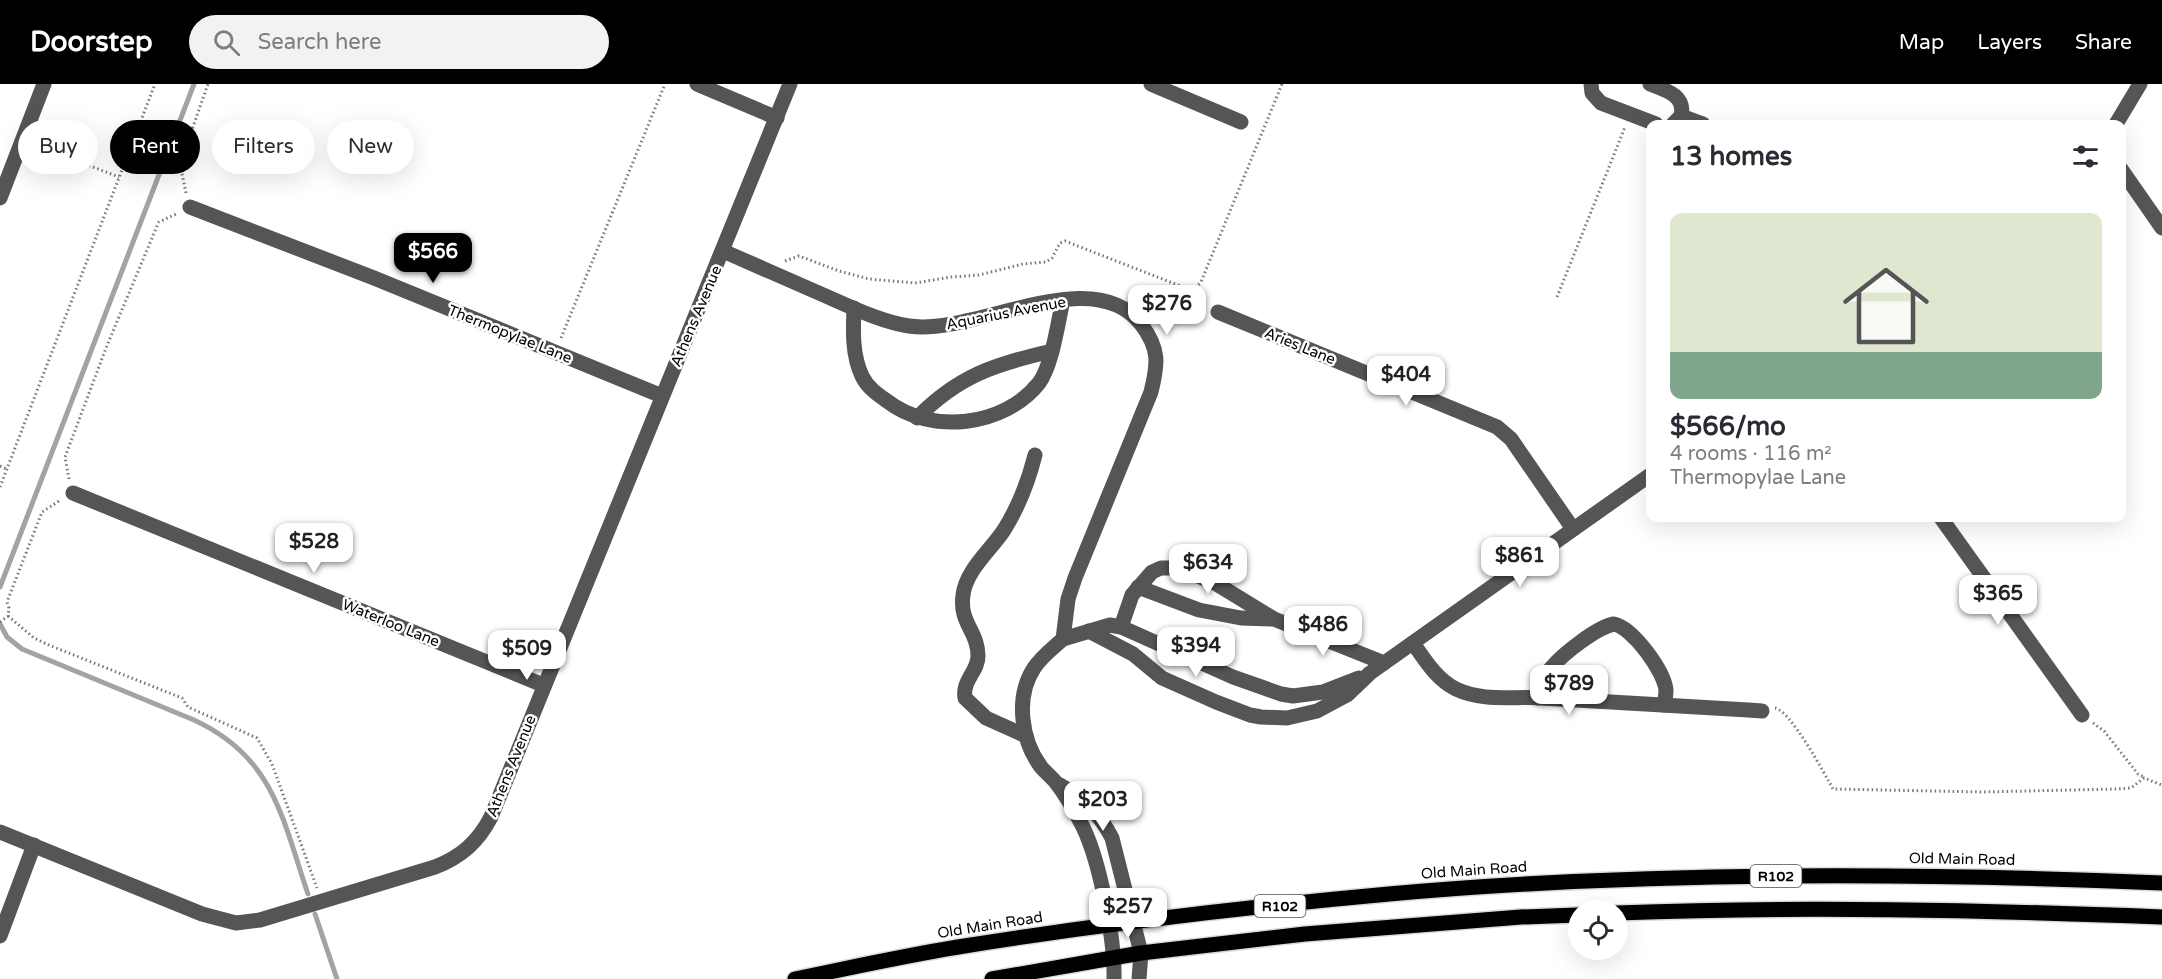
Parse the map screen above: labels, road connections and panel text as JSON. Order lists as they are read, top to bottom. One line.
{"streets":{"main road":["Old Main Road","R102"],"street":["Aquarius Avenue","Athens Avenue","Thermopylae Lane","Aries Lane","Waterloo Lane"]},"crossings":[["Aquarius Avenue","Athens Avenue"],["Athens Avenue","Thermopylae Lane"],["Athens Avenue","Waterloo Lane"]],"page":{"header":"Doorstep","search":"Search here","nav":["Map","Layers","Share"],"chip":["Buy","Rent","Filters","New"],"heading":"13 homes","list":[{"name":"$566/mo","note":"4 rooms · 116 m² · Thermopylae Lane"}],"price":["$566","$276","$404","$528","$861","$634","$365","$486","$394","$509","$789","$203","$257"]}}
